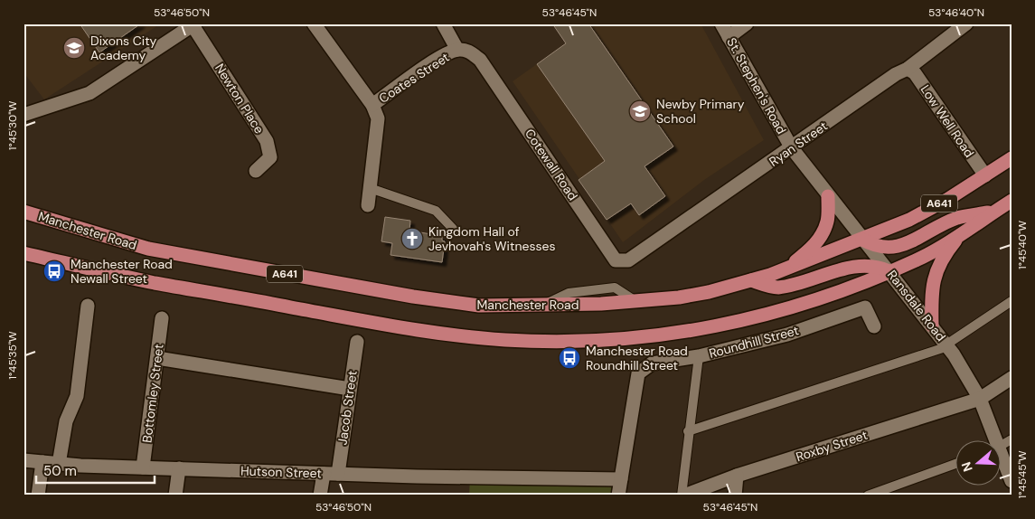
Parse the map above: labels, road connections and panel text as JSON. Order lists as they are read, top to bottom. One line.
{"streets":{"main road":["A641","Manchester Road"],"street":["Coates Street","St. Stephen's Road","Newton Place","Low Well Road","Ryan Street","Cotewall Road","Ransdale Road","Roundhill Street","Bottomley Street","Jacob Street","Roxby Street","Hutson Street"]},"crossings":[["Coates Street","Cotewall Road"],["St. Stephen's Road","Ryan Street"],["St. Stephen's Road","Ransdale Road"],["Low Well Road","Ryan Street"],["Low Well Road","Manchester Road"],["Ryan Street","Cotewall Road"],["Ryan Street","Ransdale Road"],["Manchester Road","Ransdale Road"],["Ransdale Road","Roxby Street"],["Roundhill Street","Hutson Street"],["Bottomley Street","Hutson Street"],["Jacob Street","Hutson Street"]],"places":{"school or university":["Dixons City Academy","Newby Primary School"],"church":["Kingdom Hall of Jevhovah's Witnesses"],"bus stop":["Manchester Road Newall Street","Manchester Road Roundhill Street"]},"scale_bar":"50 m","north":"left","coordinates":["53°46'50\"N","53°46'45\"N","53°46'40\"N","1°45'30\"W","1°45'40\"W","1°45'35\"W","1°45'45\"W"]}
